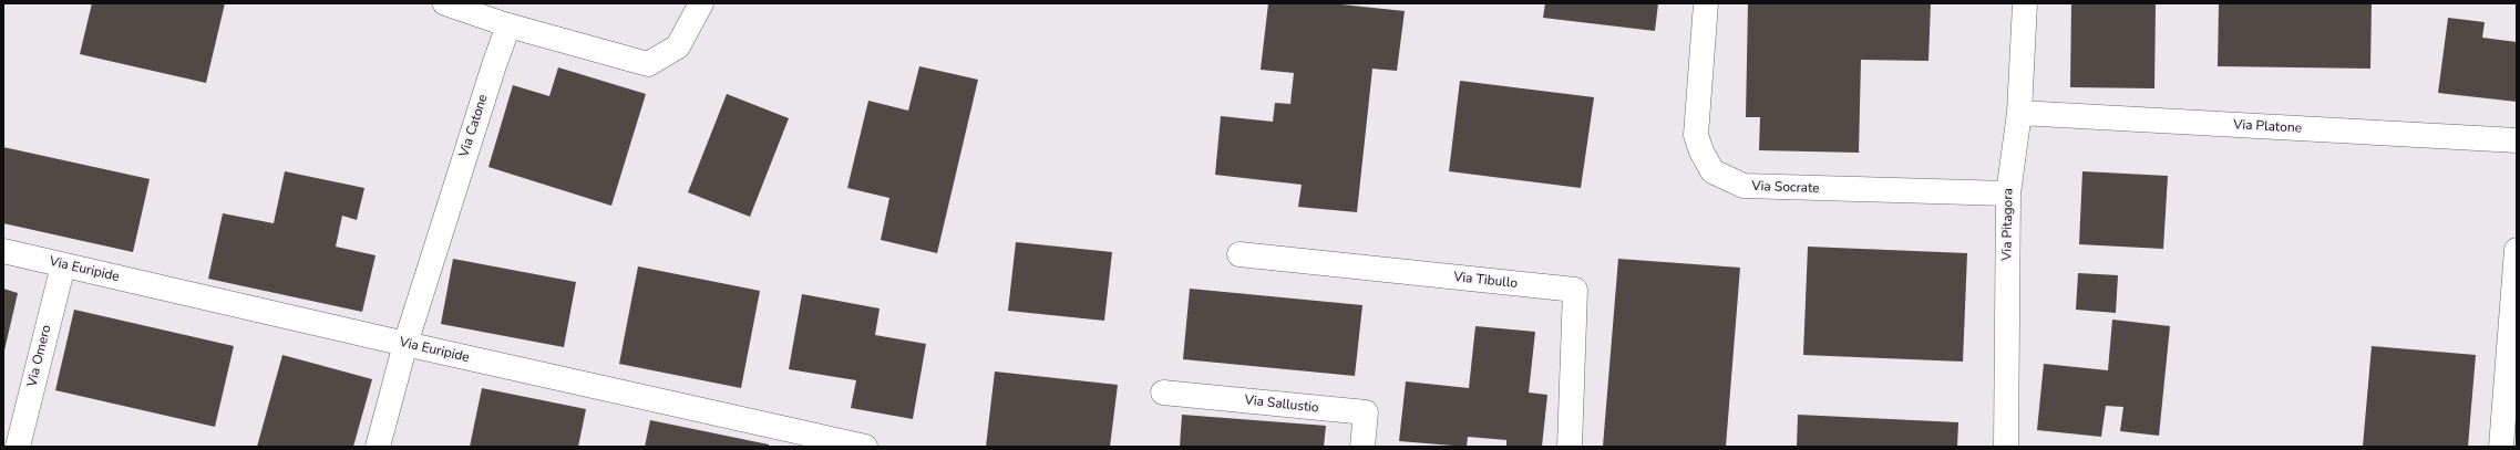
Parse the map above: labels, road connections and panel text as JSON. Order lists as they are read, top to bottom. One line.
{"streets":{"street":["Via Catone","Via Platone","Via Socrate","Via Pitagora","Via Euripide","Via Tibullo","Via Omero","Via Sallustio"]},"crossings":[["Via Catone","Via Euripide"],["Via Platone","Via Pitagora"],["Via Socrate","Via Pitagora"],["Via Euripide","Via Omero"]]}
